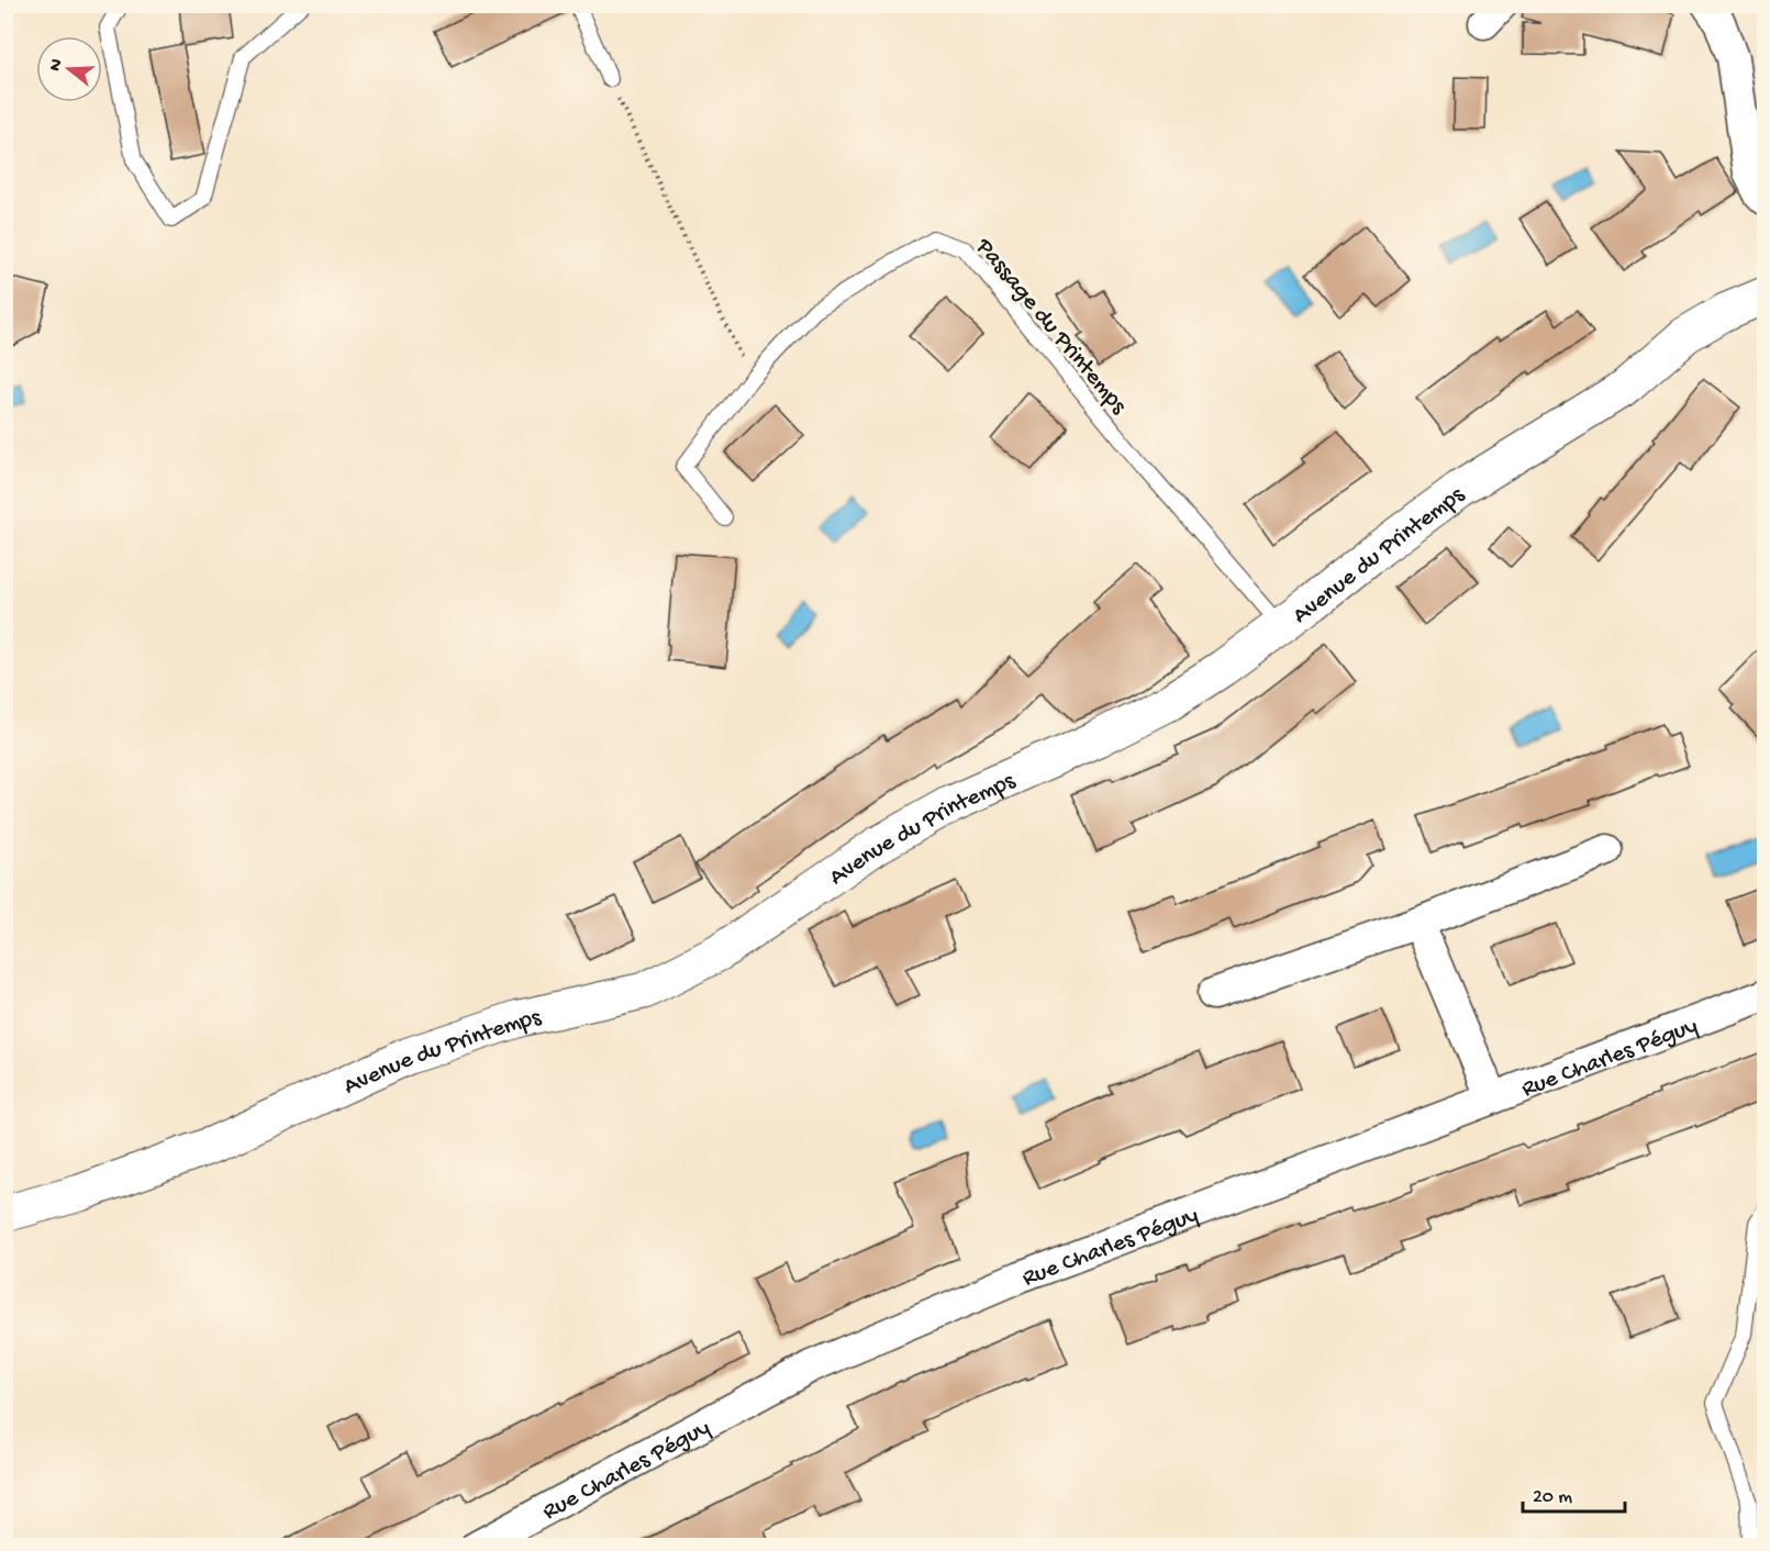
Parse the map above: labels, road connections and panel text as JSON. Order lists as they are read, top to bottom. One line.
{"streets":{"street":["Avenue du Printemps","Rue Charles Péguy"],"lane":["Passage du Printemps"]},"crossings":[["Passage du Printemps","Avenue du Printemps"]],"scale_bar":"20 m","north":"left"}
